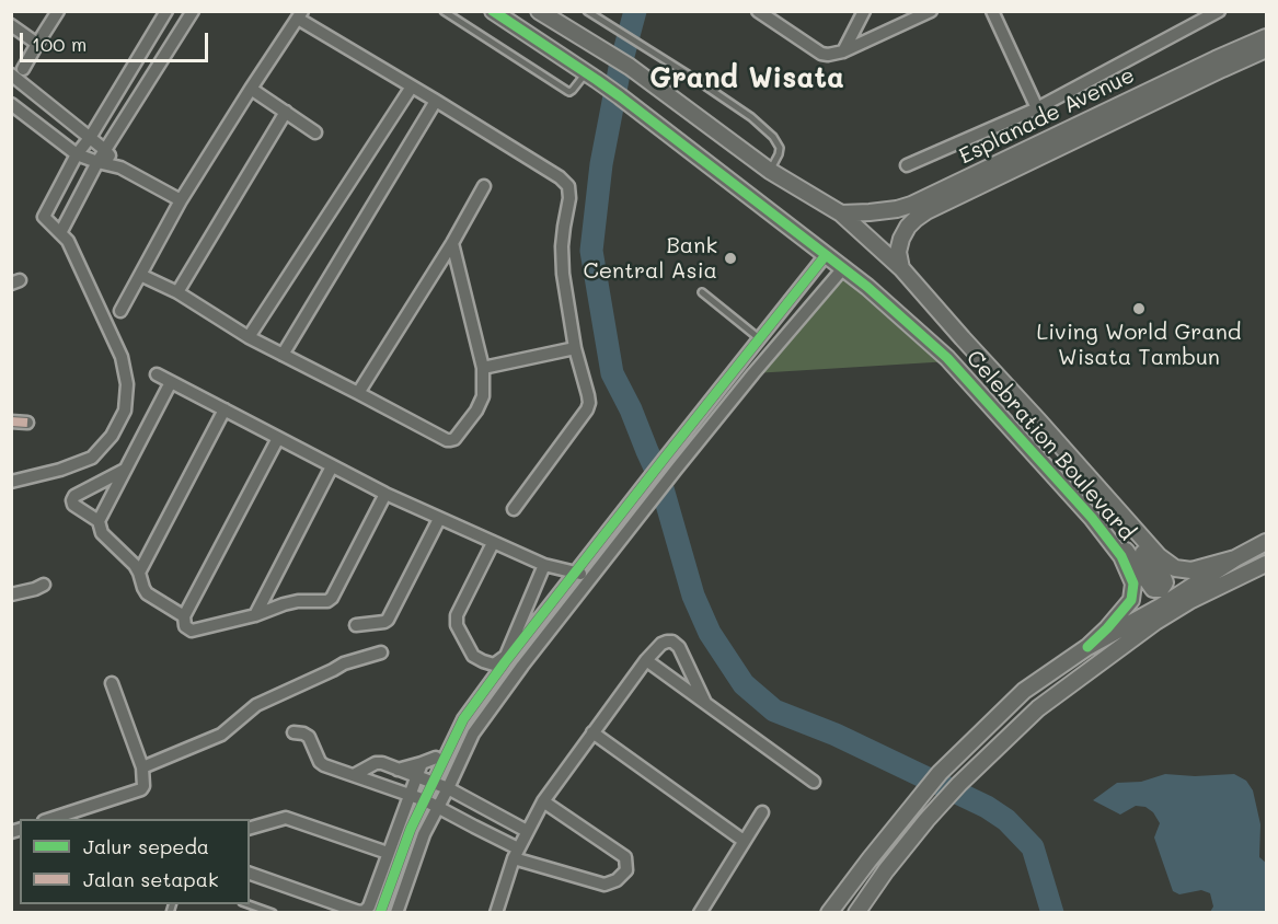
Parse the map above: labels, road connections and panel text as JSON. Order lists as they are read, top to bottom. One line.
{"streets":{"street":["Esplanade Avenue","Celebration Boulevard"]},"crossings":[["Esplanade Avenue","Celebration Boulevard"]],"districts":["Grand Wisata"],"places":["Bank Central Asia","Living World Grand Wisata Tambun"],"legend":["Jalur sepeda","Jalan setapak"],"scale_bar":"100 m"}
